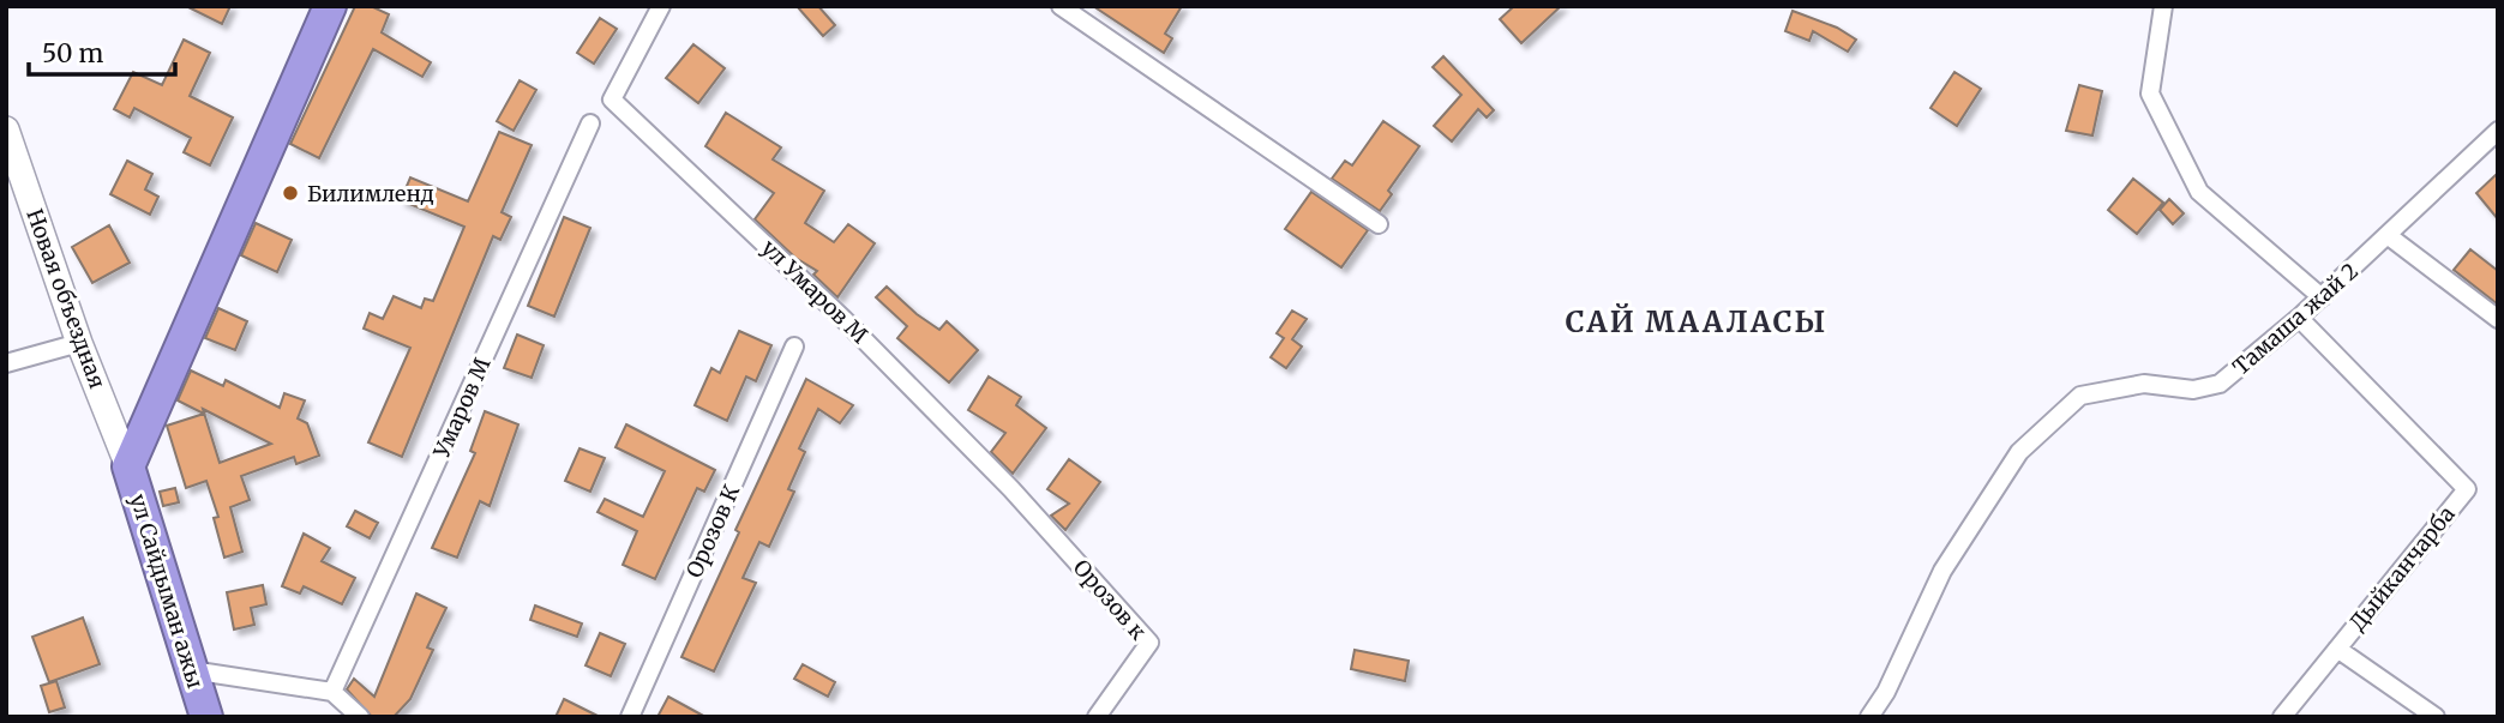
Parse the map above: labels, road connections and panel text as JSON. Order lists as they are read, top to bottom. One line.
{"streets":{"highway":["ул Сайдыман ажы"],"main road":["Новая объездная"],"street":["ул Умаров М","Тамаша жай 2","Умаров М","Орозов К","Дыйканчарба","Орозов к"]},"crossings":[["ул Умаров М","Орозов к"],["Новая объездная","ул Сайдыман ажы"],["Тамаша жай 2","Дыйканчарба"]],"districts":["САЙ МААЛАСЫ"],"places":["Билимленд"],"scale_bar":"50 m"}
